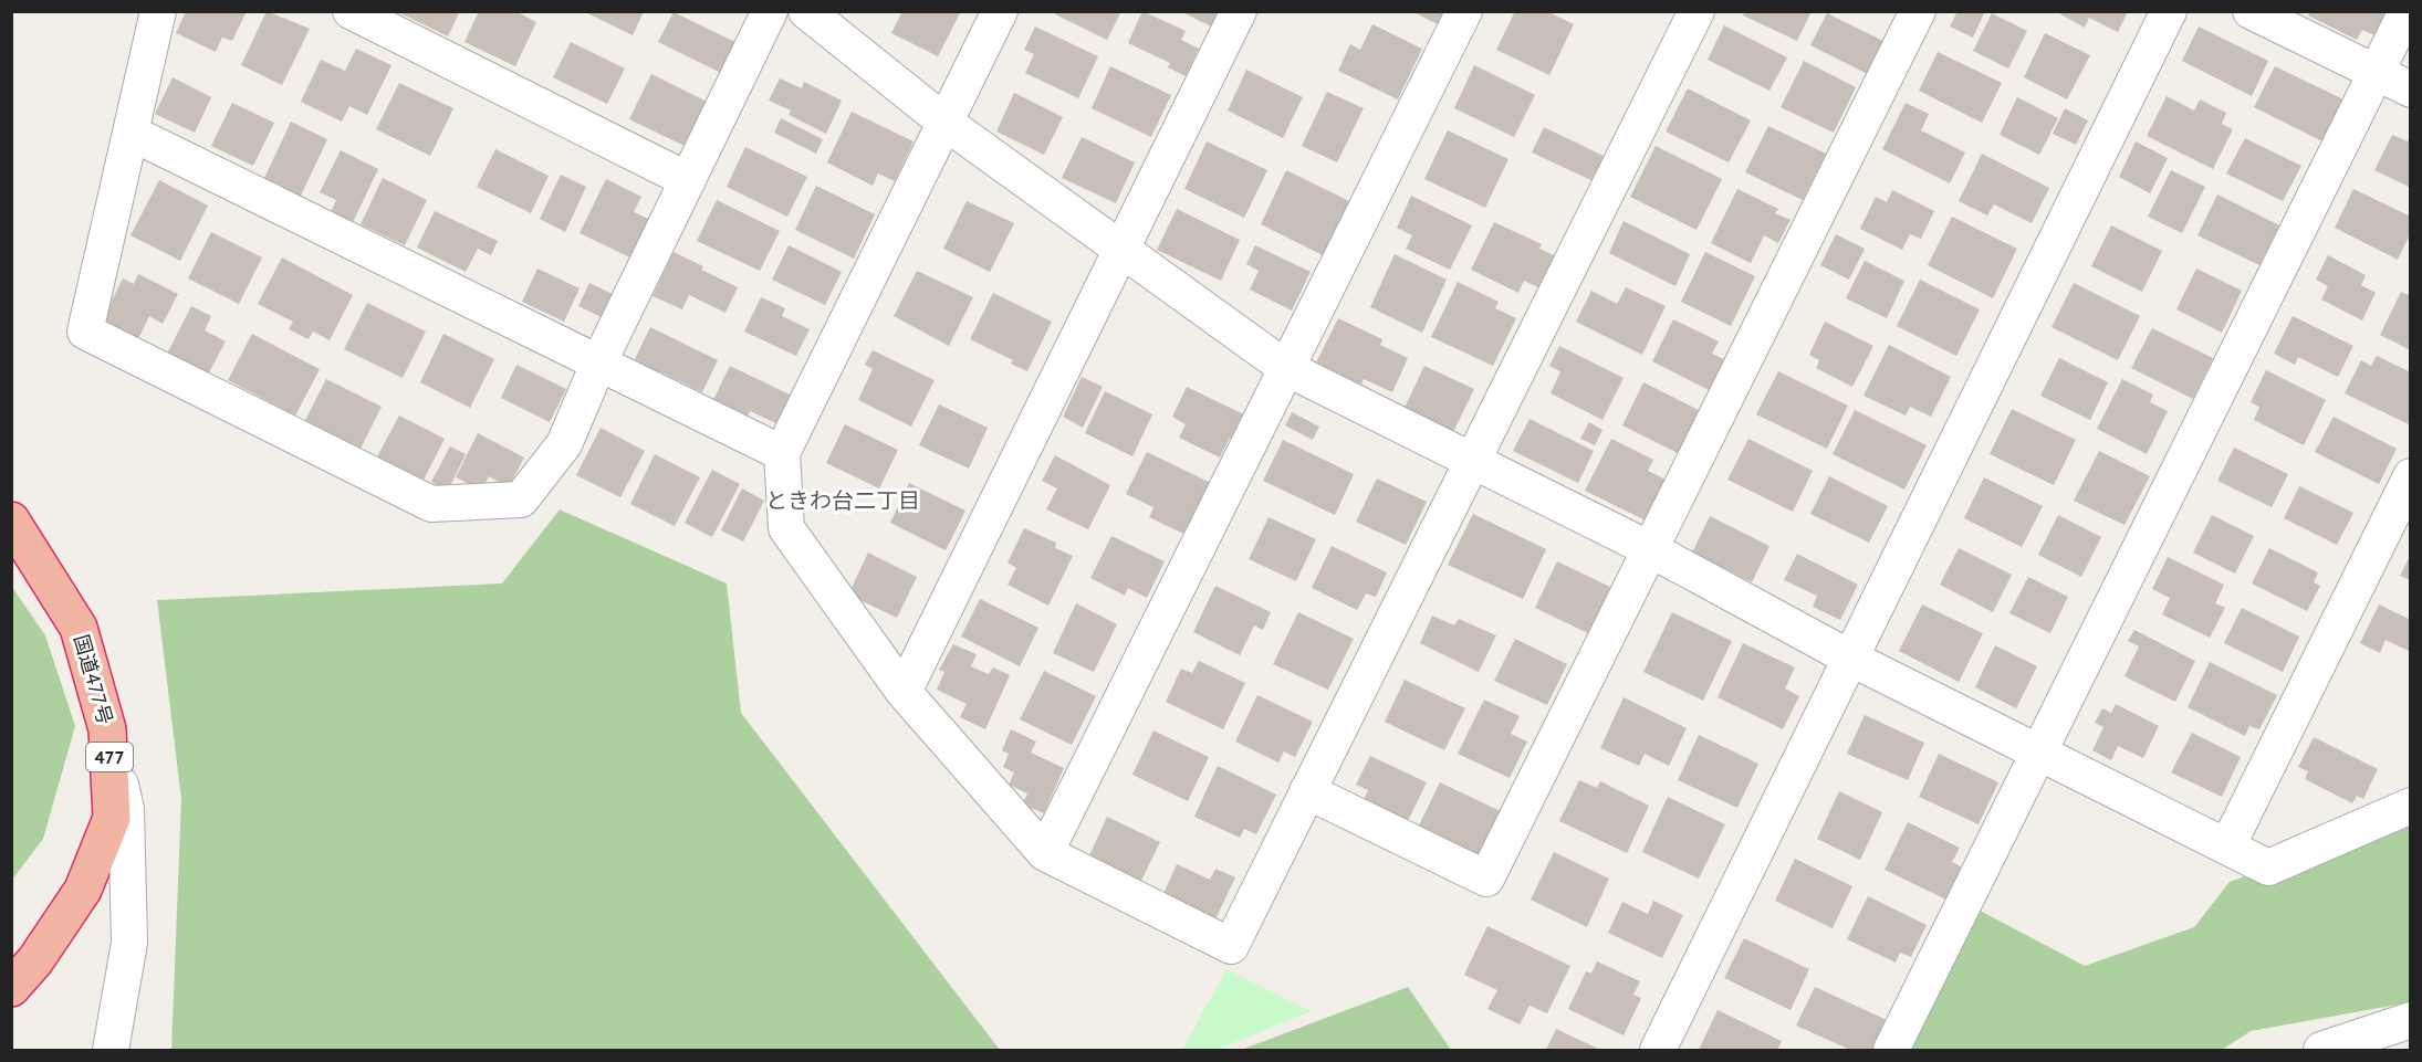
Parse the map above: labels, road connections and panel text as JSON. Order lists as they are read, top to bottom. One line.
{"streets":{"highway":["国道477号","477"]},"districts":["ときわ台二丁目"]}
